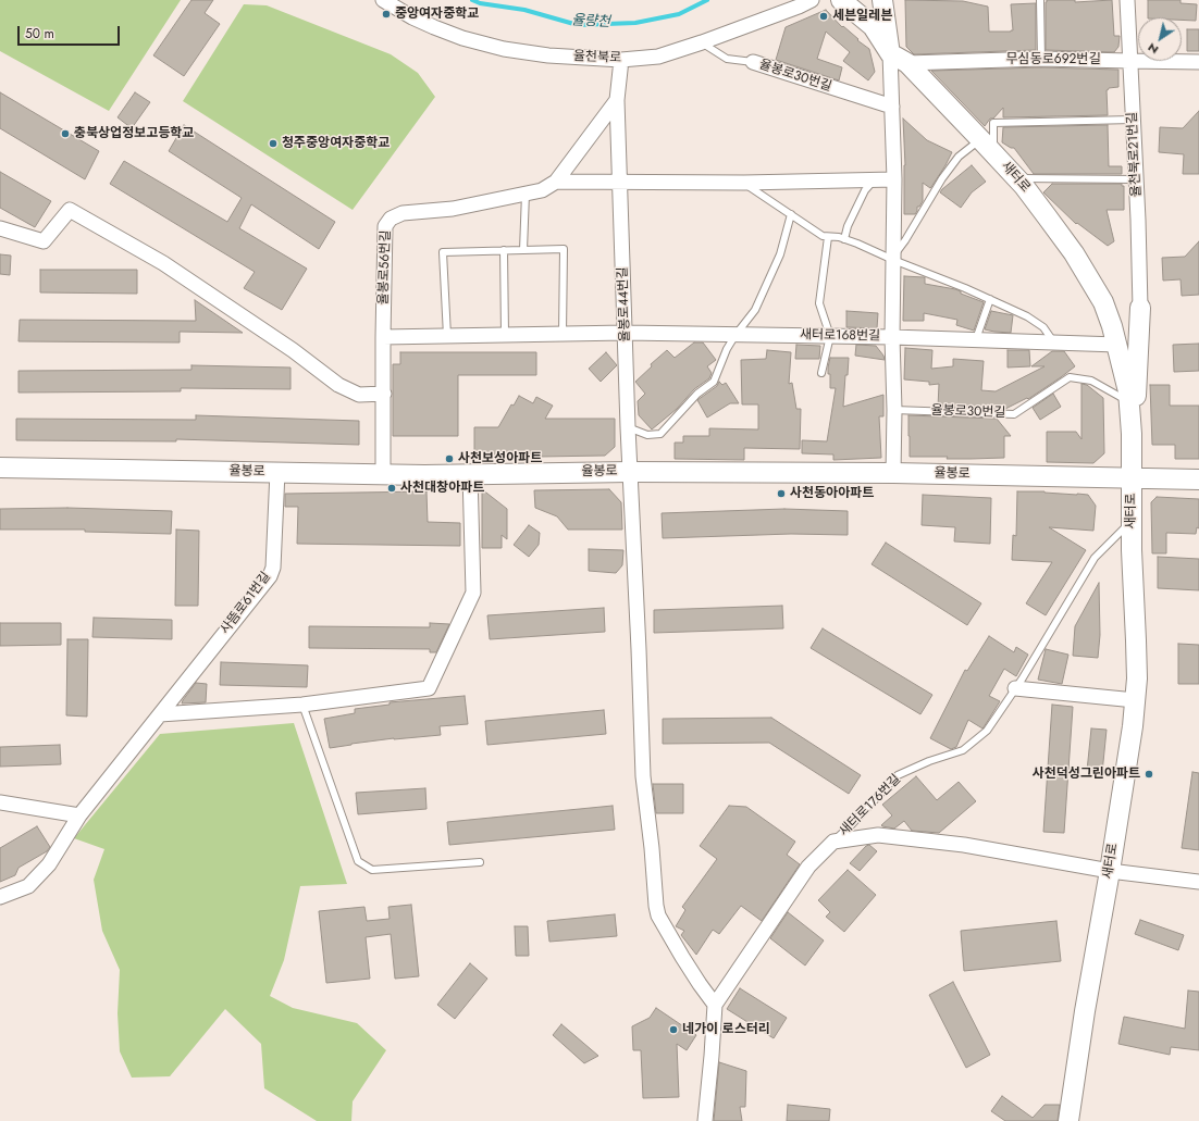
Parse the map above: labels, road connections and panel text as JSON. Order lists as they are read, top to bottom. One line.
{"streets":{"street":["율천북로","무심동로692번길","율봉로30번길","율천북로21번길","새터로","율봉로56번길","율봉로44번길","새터로168번길","율봉로","사뜸로61번길","새터로176번길"]},"crossings":[["율천북로","율봉로30번길"],["율천북로","율봉로44번길"],["무심동로692번길","율천북로21번길"],["무심동로692번길","새터로"],["율봉로30번길","새터로"],["새터로","새터로168번길"],["새터로","율봉로"],["새터로","새터로176번길"],["율봉로56번길","율봉로44번길"],["율봉로56번길","새터로168번길"],["율봉로56번길","율봉로"],["율봉로44번길","새터로168번길"],["율봉로44번길","율봉로"],["율봉로44번길","새터로176번길"],["율봉로","사뜸로61번길"]],"water":["율량천"],"places":["중앙여자중학교","세븐일레븐","충북상업정보고등학교","청주중앙여자중학교","사천보성아파트","사천대창아파트","사천동아아파트","사천덕성그린아파트","네가이 로스터리"],"scale_bar":"50 m","north":"bottom left"}
